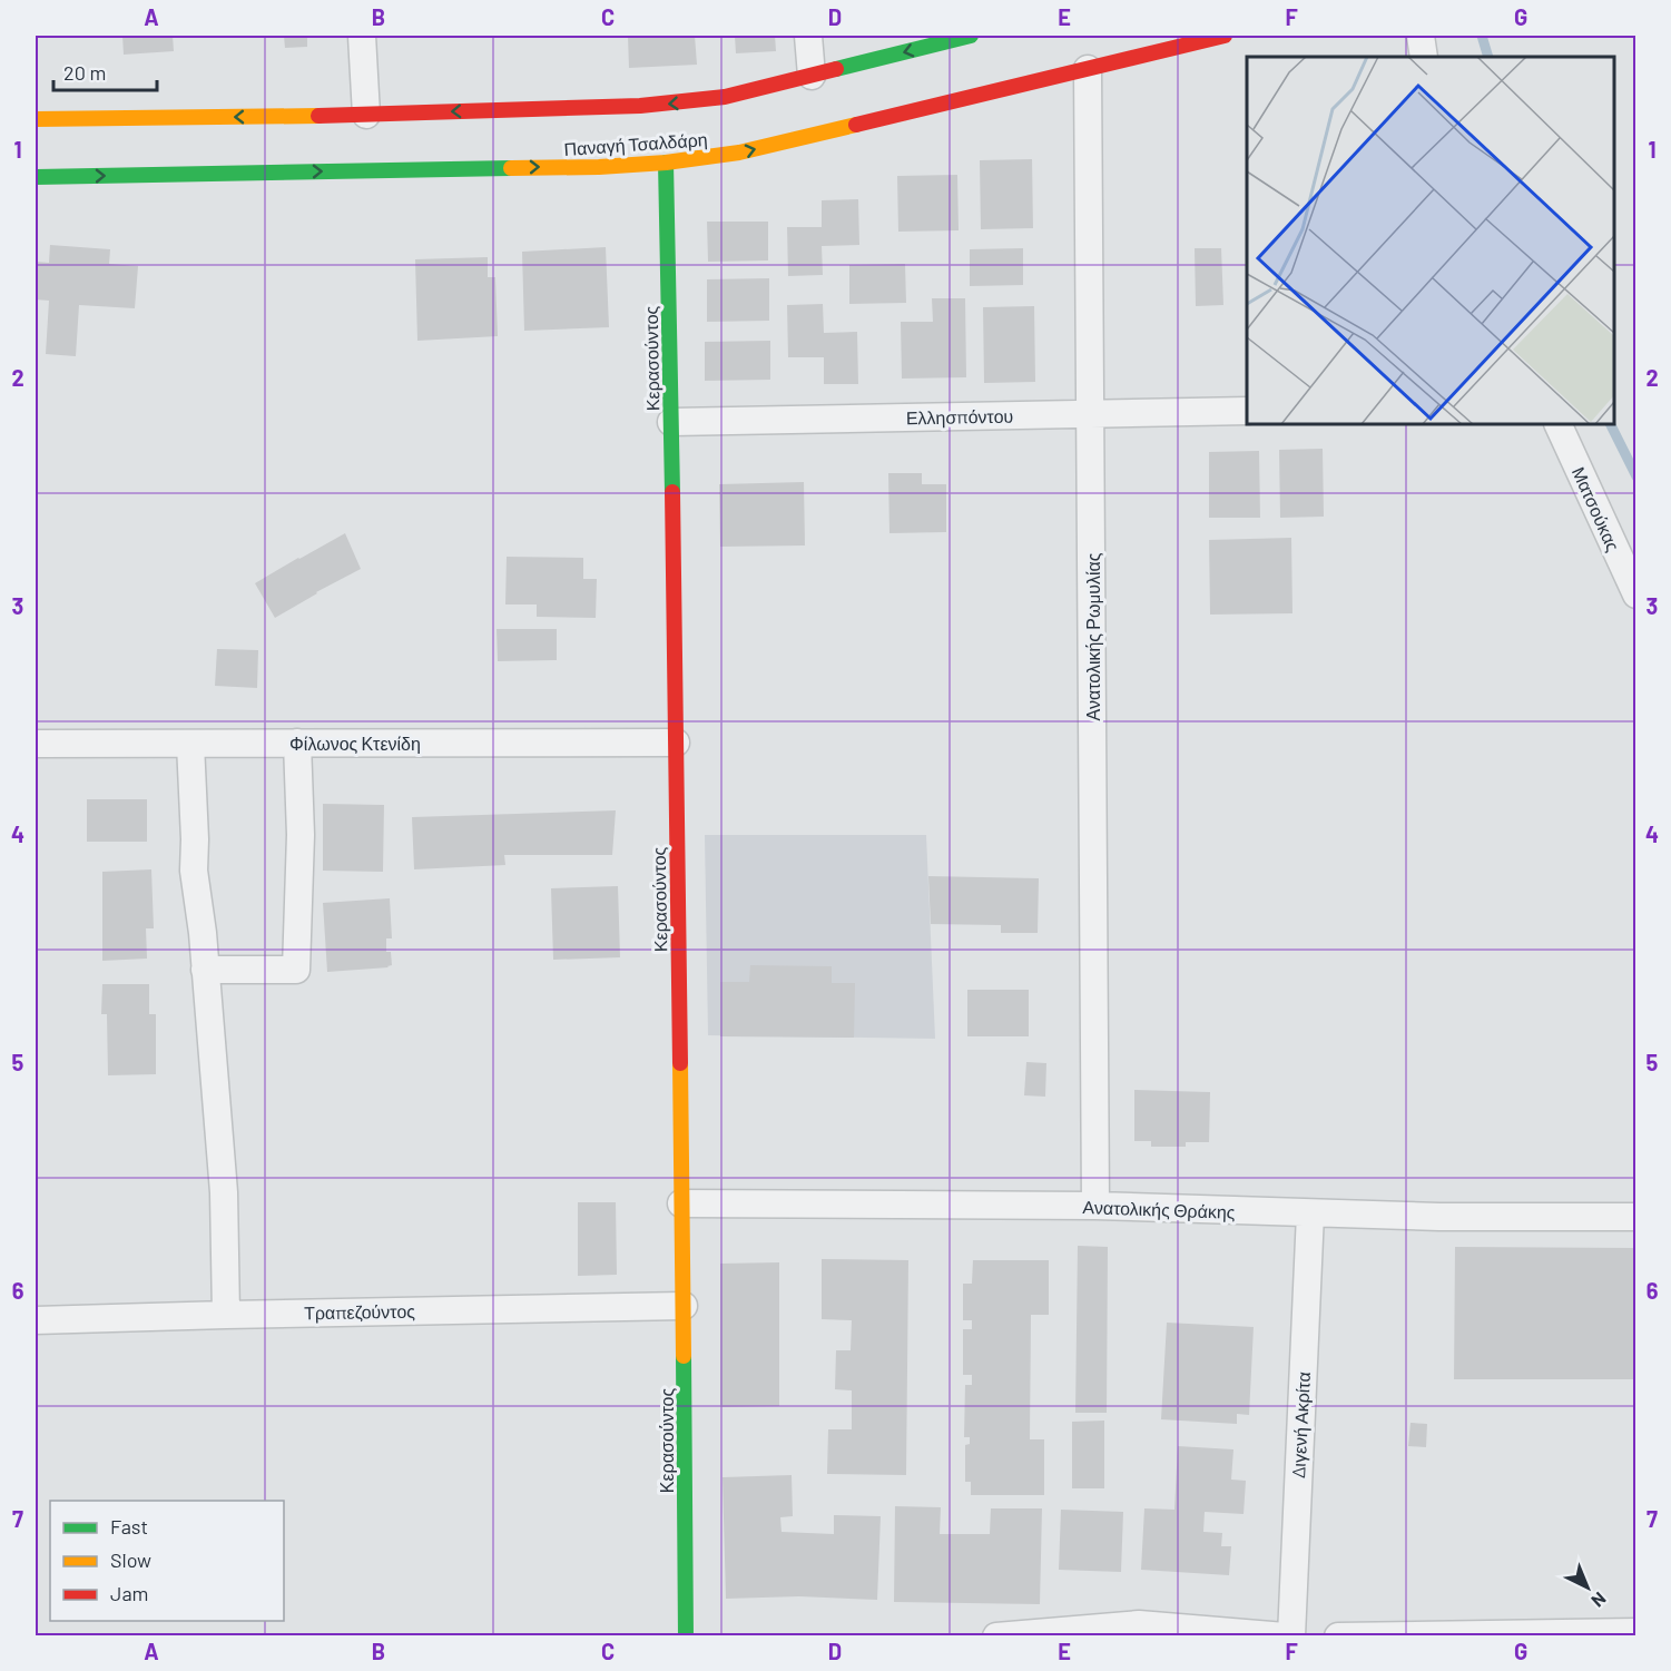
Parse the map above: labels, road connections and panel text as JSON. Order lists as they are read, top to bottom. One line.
{"streets":{"street":["Παναγή Τσαλδάρη","Κερασούντος","Ελλησπόντου","Ματσούκας","Ανατολικής Ρωμυλίας","Φίλωνος Κτενίδη","Ανατολικής Θράκης","Τραπεζούντος","Διγενή Ακρίτα"]},"crossings":[["Παναγή Τσαλδάρη","Κερασούντος"],["Παναγή Τσαλδάρη","Ανατολικής Ρωμυλίας"],["Κερασούντος","Ελλησπόντου"],["Κερασούντος","Φίλωνος Κτενίδη"],["Κερασούντος","Ανατολικής Θράκης"],["Κερασούντος","Τραπεζούντος"],["Ελλησπόντου","Ανατολικής Ρωμυλίας"],["Ανατολικής Ρωμυλίας","Ανατολικής Θράκης"],["Ανατολικής Θράκης","Διγενή Ακρίτα"]],"legend":["Fast","Slow","Jam"],"scale_bar":"20 m","north":"bottom right","grid":{"columns":["A","B","C","D","E","F","G"],"rows":["1","2","3","4","5","6","7"]}}
